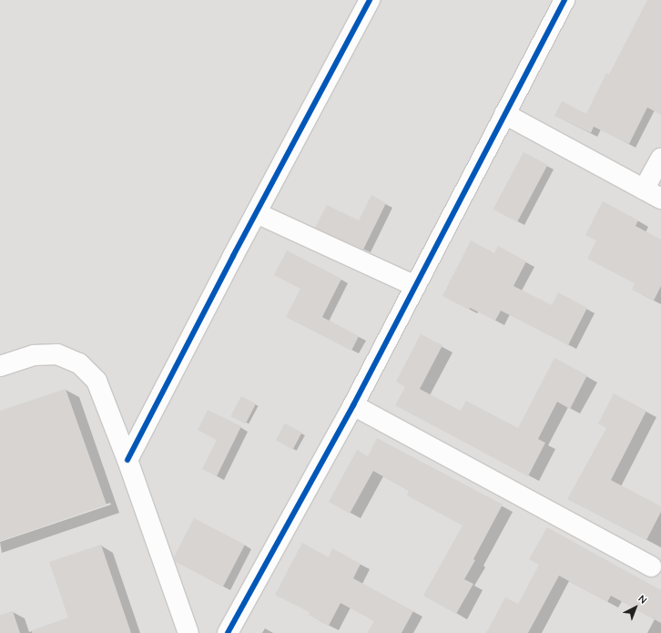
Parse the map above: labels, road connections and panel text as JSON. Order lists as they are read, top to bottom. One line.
{"north":"top right"}
